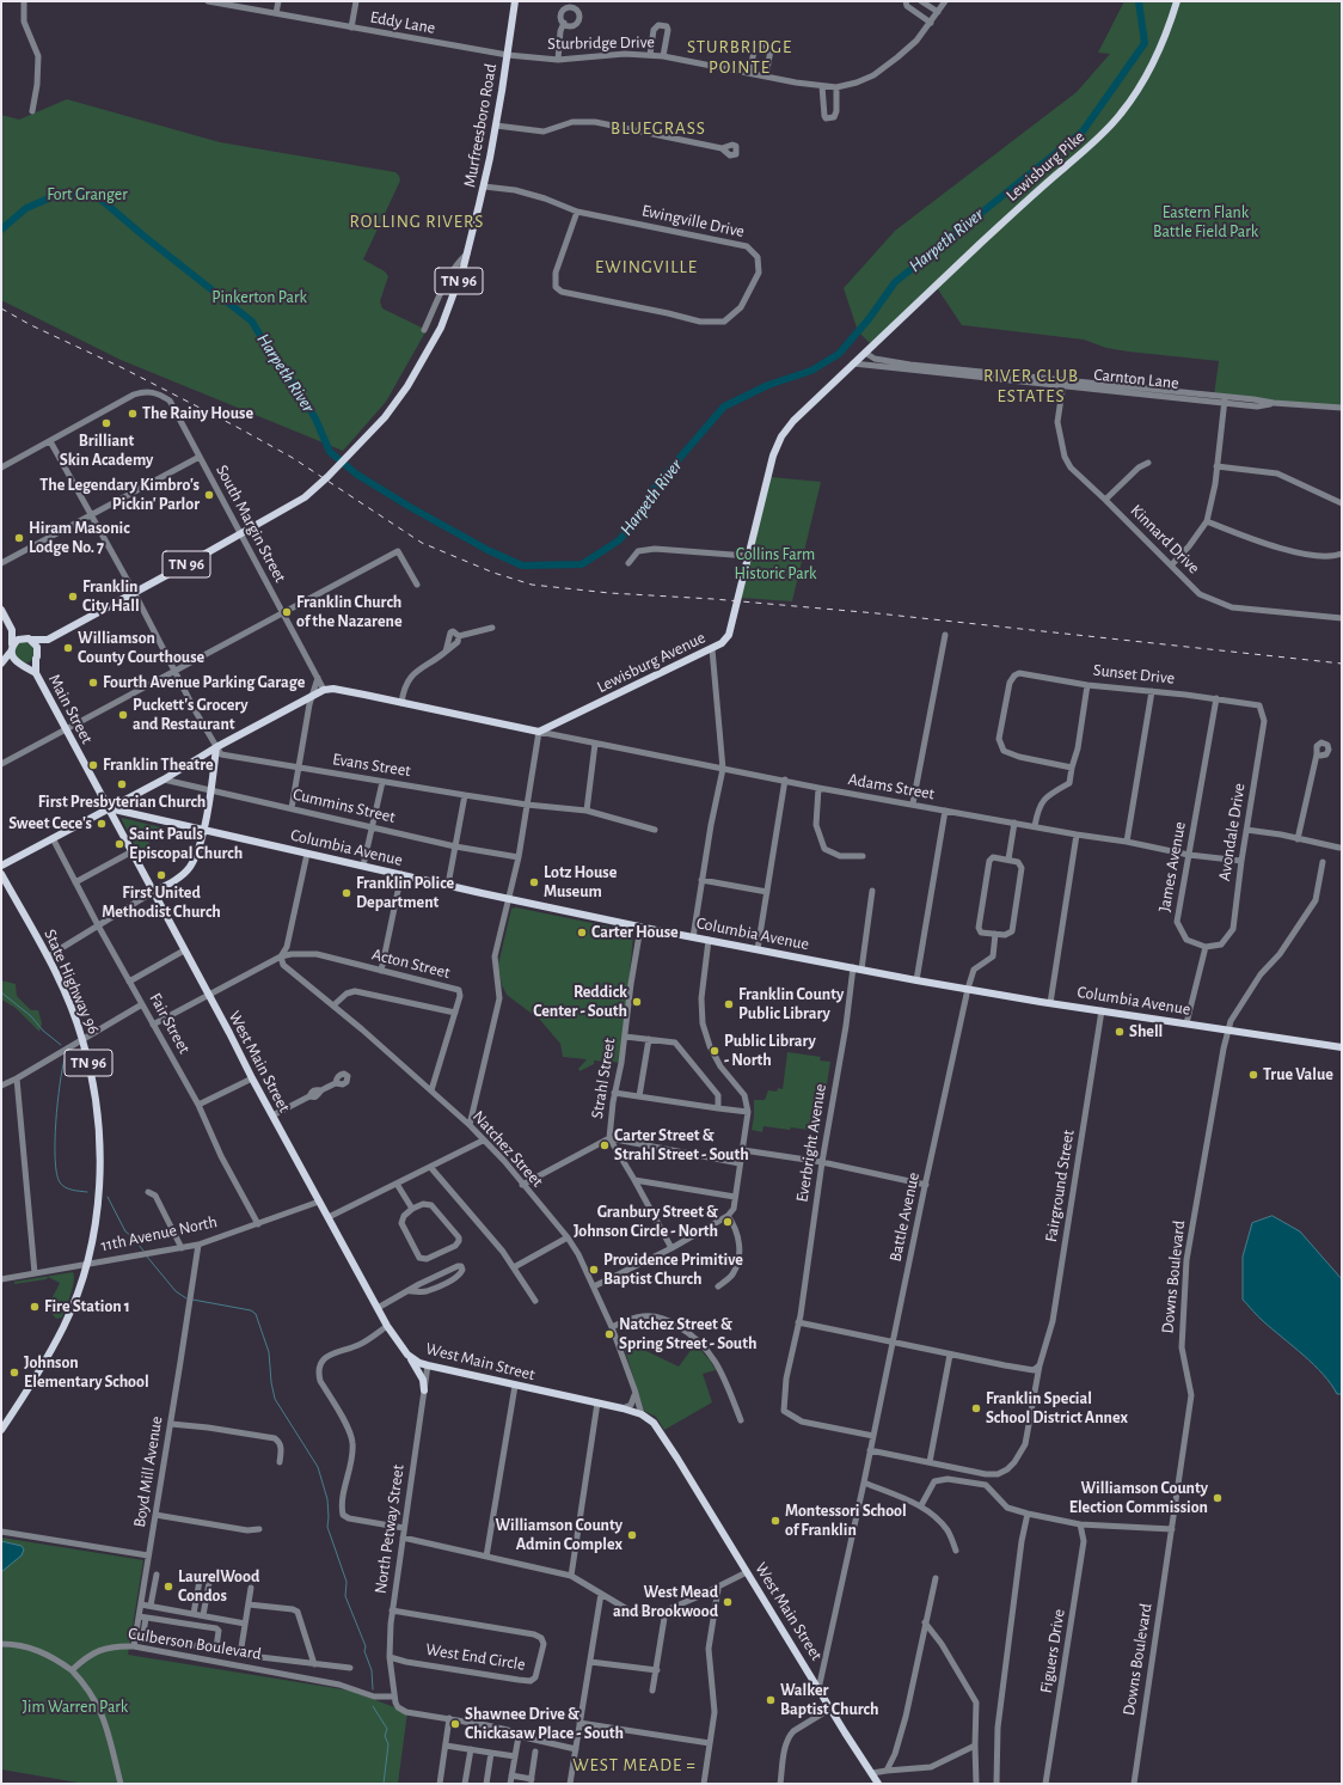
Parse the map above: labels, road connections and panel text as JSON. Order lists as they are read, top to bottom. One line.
{"streets":{"main road":["Murfreesboro Road","Lewisburg Pike","TN 96","Lewisburg Avenue","Main Street","Columbia Avenue","State Highway 96","West Main Street"],"street":["Eddy Lane","Sturbridge Drive","Ewingville Drive","Carnton Lane","South Margin Street","Kinnard Drive","Sunset Drive","Evans Street","Adams Street","Cummins Street","Avondale Drive","James Avenue","Acton Street","Fair Street","Strahl Street","Everbright Avenue","Natchez Street","Fairground Street","Battle Avenue","11th Avenue North","Downs Boulevard","Boyd Mill Avenue","North Petway Street","Culberson Boulevard","Figuers Drive","West End Circle"]},"crossings":[["Eddy Lane","Sturbridge Drive"],["Eddy Lane","Murfreesboro Road"],["Sturbridge Drive","Murfreesboro Road"],["Murfreesboro Road","Ewingville Drive"],["Murfreesboro Road","TN 96"],["Murfreesboro Road","South Margin Street"],["Lewisburg Pike","Carnton Lane"],["Lewisburg Pike","Lewisburg Avenue"],["TN 96","South Margin Street"],["TN 96","Main Street"],["Carnton Lane","Kinnard Drive"],["Carnton Lane","Lewisburg Avenue"],["Lewisburg Avenue","Adams Street"],["Sunset Drive","Avondale Drive"],["Sunset Drive","James Avenue"],["Main Street","Columbia Avenue"],["Main Street","West Main Street"],["Adams Street","Avondale Drive"],["Adams Street","James Avenue"],["Avondale Drive","James Avenue"],["Columbia Avenue","West Main Street"],["Columbia Avenue","Strahl Street"],["Columbia Avenue","Everbright Avenue"],["Columbia Avenue","Fairground Street"],["Columbia Avenue","Battle Avenue"],["Columbia Avenue","Downs Boulevard"],["Acton Street","Natchez Street"],["State Highway 96","11th Avenue North"],["Fair Street","11th Avenue North"],["West Main Street","Natchez Street"],["West Main Street","Battle Avenue"],["West Main Street","11th Avenue North"],["West Main Street","North Petway Street"],["Everbright Avenue","Battle Avenue"],["11th Avenue North","Boyd Mill Avenue"],["Boyd Mill Avenue","Culberson Boulevard"],["North Petway Street","Culberson Boulevard"],["North Petway Street","West End Circle"]],"districts":["STURBRIDGE POINTE","BLUEGRASS","ROLLING RIVERS","EWINGVILLE","RIVER CLUB ESTATES","WEST MEADE ="],"water":["Harpeth River"],"parks":["Fort Granger","Eastern Flank Battle Field Park","Pinkerton Park","Collins Farm Historic Park","Jim Warren Park"],"places":["The Rainy House","Brilliant Skin Academy","The Legendary Kimbro's Pickin' Parlor","Hiram Masonic Lodge No. 7","Franklin City Hall","Franklin Church of the Nazarene","Williamson County Courthouse","Fourth Avenue Parking Garage","Puckett's Grocery and Restaurant","Franklin Theatre","First Presbyterian Church","Sweet Cece's","Saint Pauls Episcopal Church","First United Methodist Church","Lotz House Museum","Franklin Police Department","Carter House","Reddick Center - South","Franklin County Public Library","Shell","Public Library - North","True Value","Carter Street & Strahl Street - South","Granbury Street & Johnson Circle - North","Providence Primitive Baptist Church","Fire Station 1","Natchez Street & Spring Street - South","Johnson Elementary School","Franklin Special School District Annex","Williamson County Election Commission","Montessori School of Franklin","Williamson County Admin Complex","LaurelWood Condos","West Mead and Brookwood","Walker Baptist Church","Shawnee Drive & Chickasaw Place - South"]}
